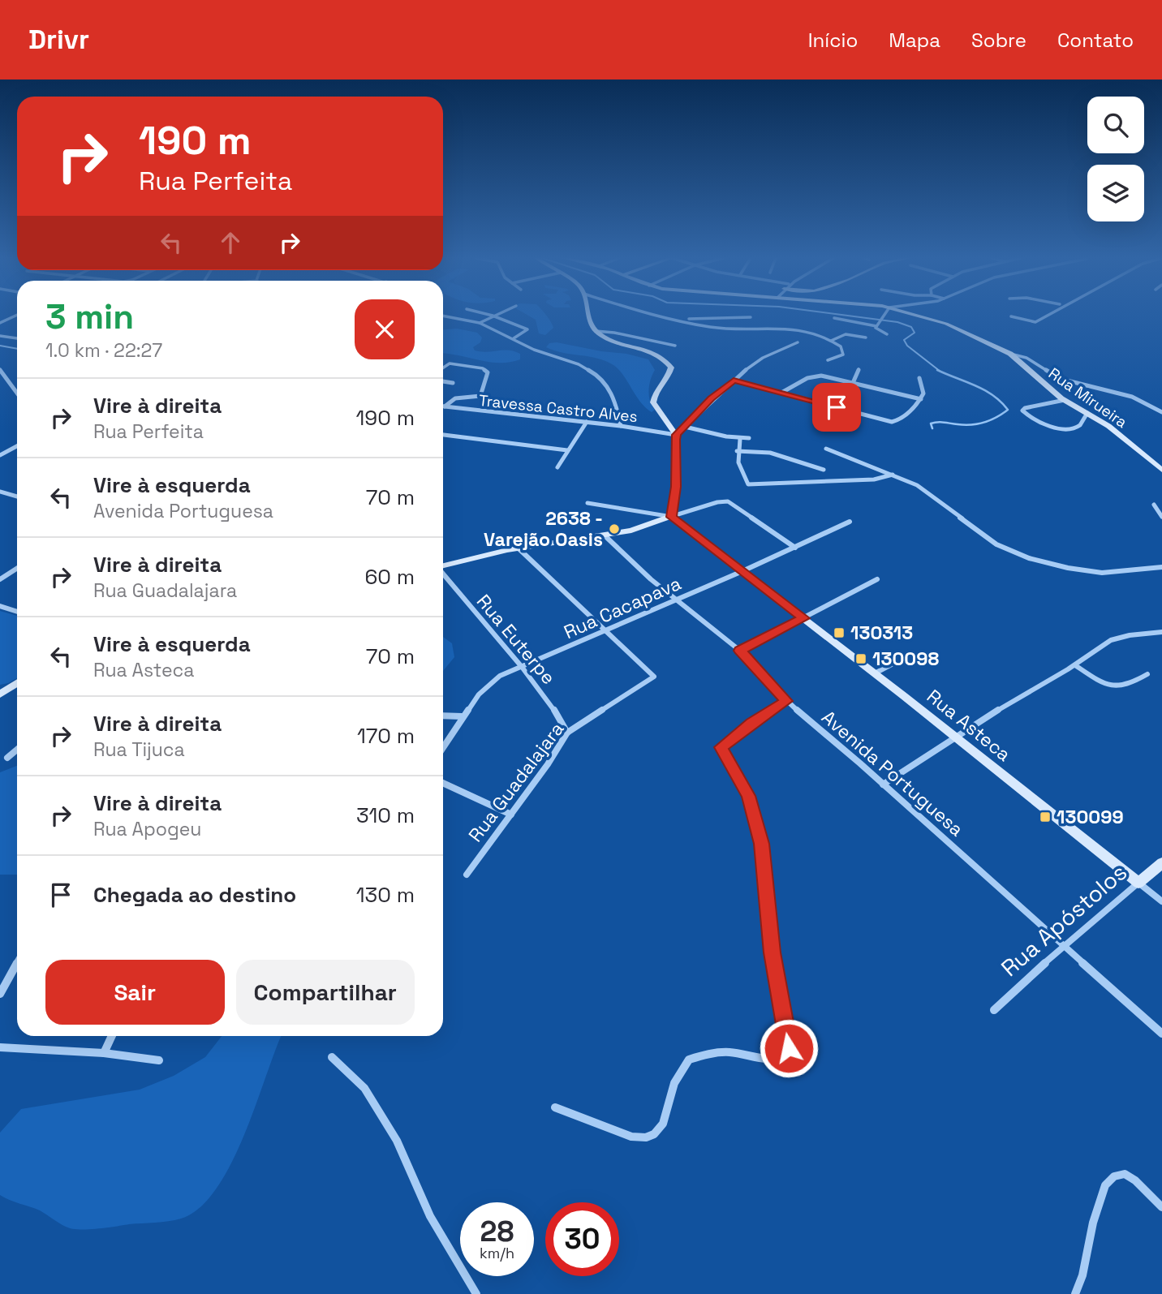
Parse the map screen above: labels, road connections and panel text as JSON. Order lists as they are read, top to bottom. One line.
{"streets":{"street":["Rua Mirueira","Travessa Castro Alves","Rua Cacapava","Rua Euterpe","Rua Asteca","Avenida Portuguesa","Rua Guadalajara","Rua Apóstolos"]},"crossings":[["Rua Cacapava","Rua Euterpe"],["Rua Cacapava","Rua Asteca"],["Rua Cacapava","Avenida Portuguesa"],["Rua Cacapava","Rua Guadalajara"],["Rua Euterpe","Rua Guadalajara"],["Rua Asteca","Rua Apóstolos"],["Avenida Portuguesa","Rua Apóstolos"]],"places":{"other":["2638 - Varejão Oasis"],"transit":["130313","130098","130099"]},"page":{"header":"Drivr","nav":["Início","Mapa","Sobre","Contato"],"turn":["190 m","Rua Perfeita"],"heading":["3 min","1.0 km · 22:27"],"list":[{"name":"Vire à direita","note":"Rua Perfeita","value":"190 m"},{"name":"Vire à esquerda","note":"Avenida Portuguesa","value":"70 m"},{"name":"Vire à direita","note":"Rua Guadalajara","value":"60 m"},{"name":"Vire à esquerda","note":"Rua Asteca","value":"70 m"},{"name":"Vire à direita","note":"Rua Tijuca","value":"170 m"},{"name":"Vire à direita","note":"Rua Apogeu","value":"310 m"},{"name":"Chegada ao destino","value":"130 m"}],"buttons":["Sair","Compartilhar"],"speed":"28 km/h","limit":"30"}}
